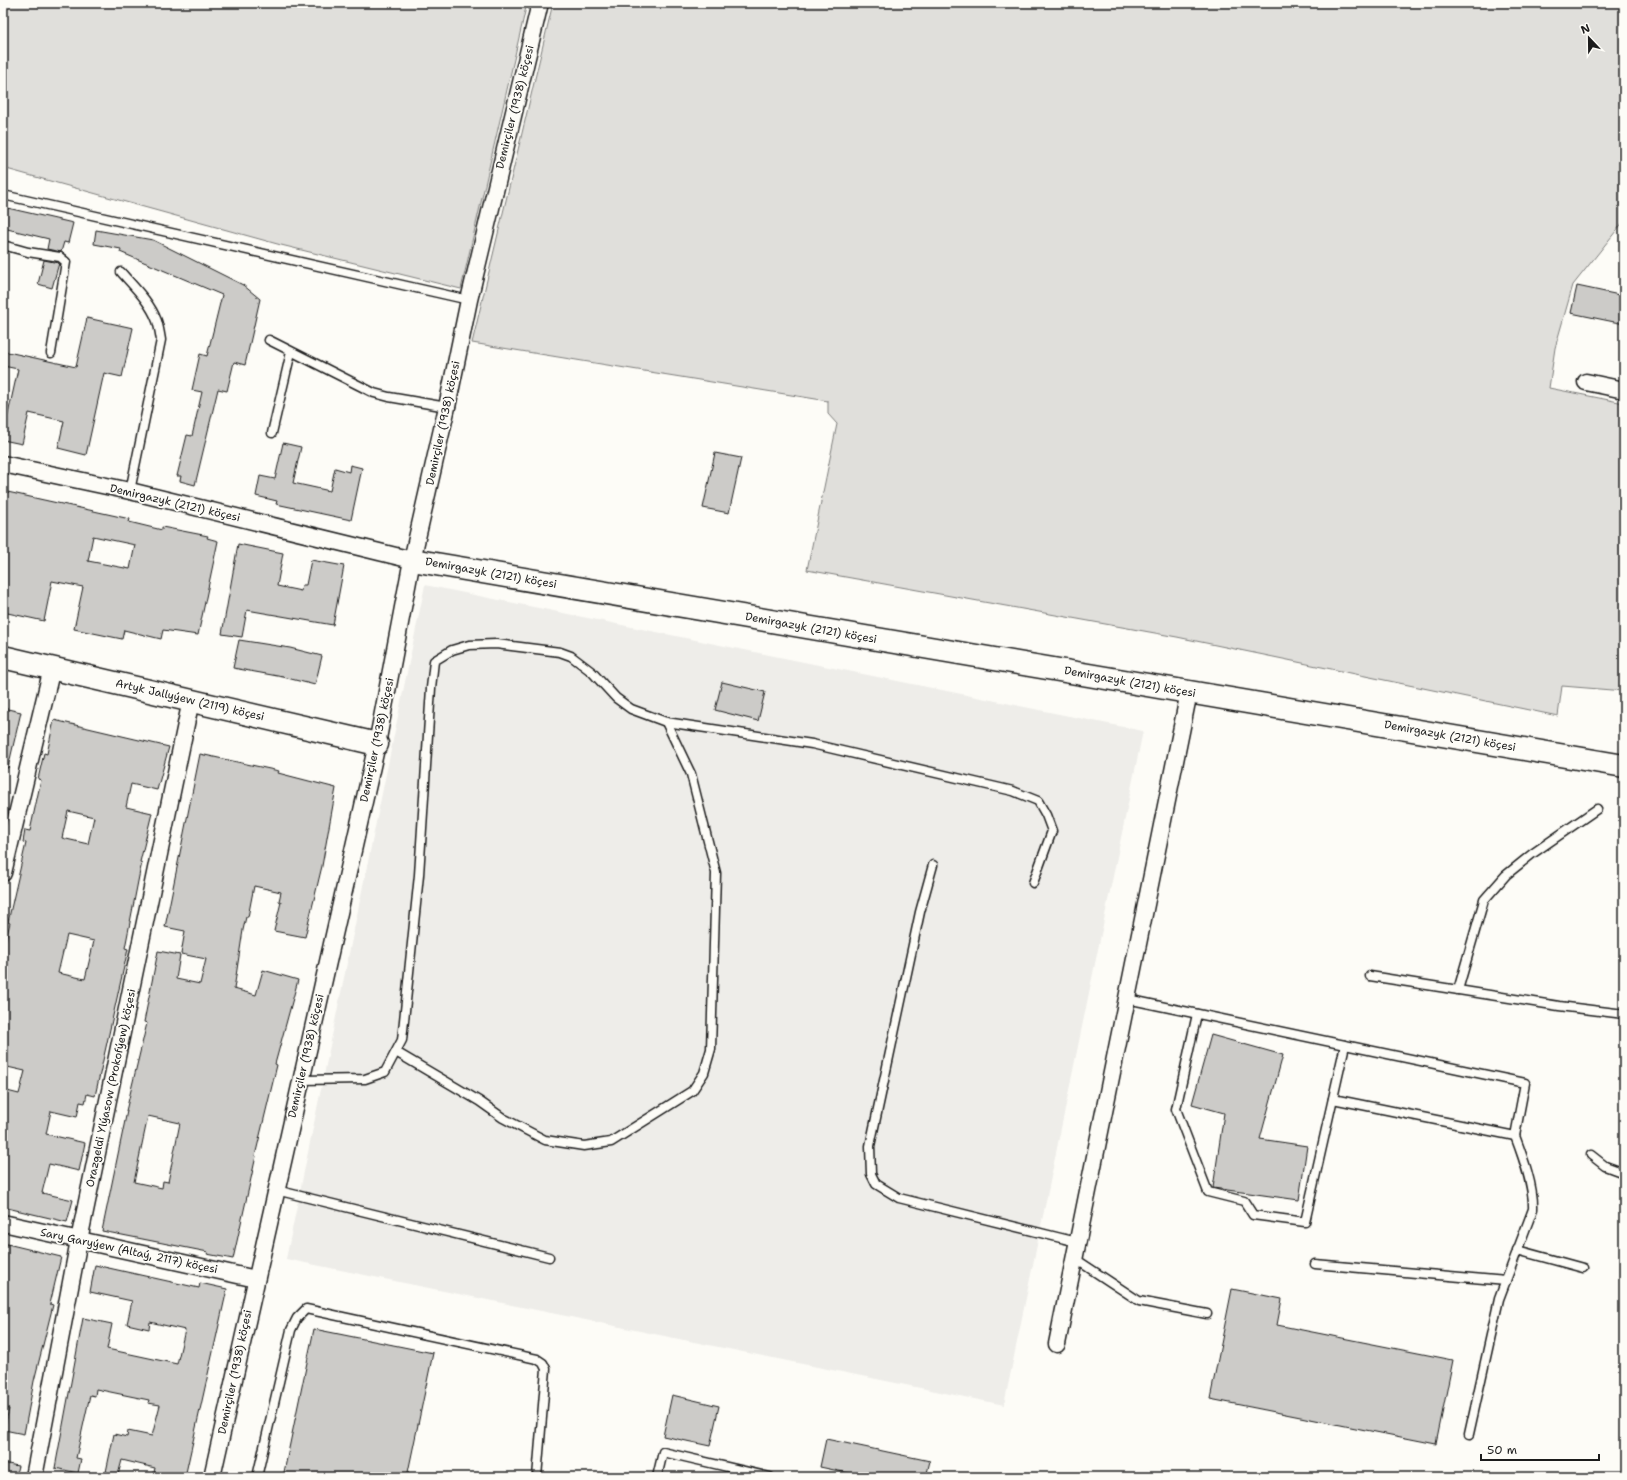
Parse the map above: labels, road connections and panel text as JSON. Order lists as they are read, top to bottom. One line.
{"streets":{"street":["Demirçiler (1938) köçesi","Demirgazyk (2121) köçesi","Artyk Jallyýew (2119) köçesi","Orazgeldi Ylýasow (Prokofýew) köçesi","Sary Garyýew (Altaý, 2117) köçesi"]},"crossings":[["Demirçiler (1938) köçesi","Demirgazyk (2121) köçesi"],["Demirçiler (1938) köçesi","Artyk Jallyýew (2119) köçesi"],["Demirçiler (1938) köçesi","Sary Garyýew (Altaý, 2117) köçesi"],["Artyk Jallyýew (2119) köçesi","Orazgeldi Ylýasow (Prokofýew) köçesi"],["Orazgeldi Ylýasow (Prokofýew) köçesi","Sary Garyýew (Altaý, 2117) köçesi"]],"scale_bar":"50 m","north":"top"}
